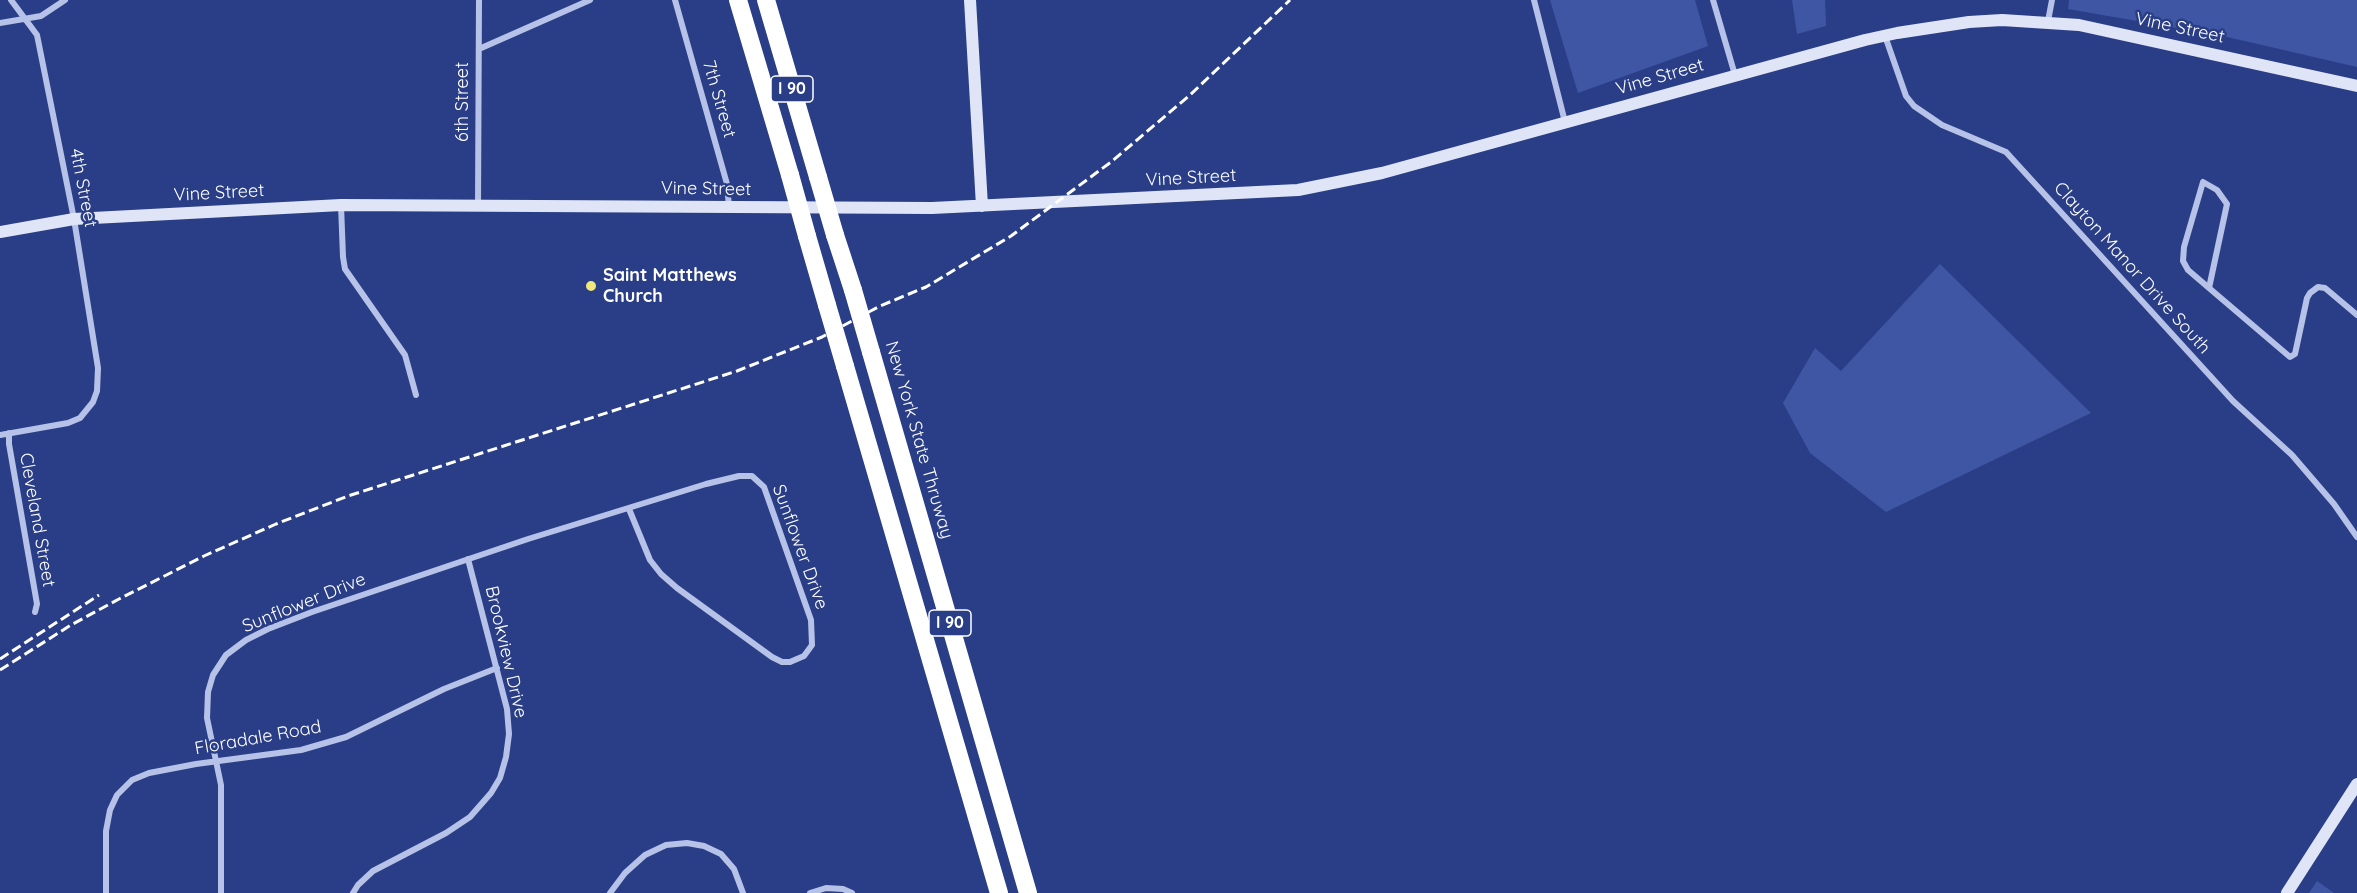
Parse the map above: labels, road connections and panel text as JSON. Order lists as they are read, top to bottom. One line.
{"streets":{"highway":["I 90","New York State Thruway"],"street":["Vine Street","7th Street","6th Street","4th Street","Clayton Manor Drive South","Cleveland Street","Sunflower Drive","Brookview Drive","Floradale Road"]},"crossings":[["Vine Street","7th Street"],["Vine Street","6th Street"],["Vine Street","4th Street"],["Vine Street","Clayton Manor Drive South"],["4th Street","Cleveland Street"],["Sunflower Drive","Brookview Drive"],["Sunflower Drive","Floradale Road"],["Brookview Drive","Floradale Road"]],"places":["Saint Matthews Church"]}
